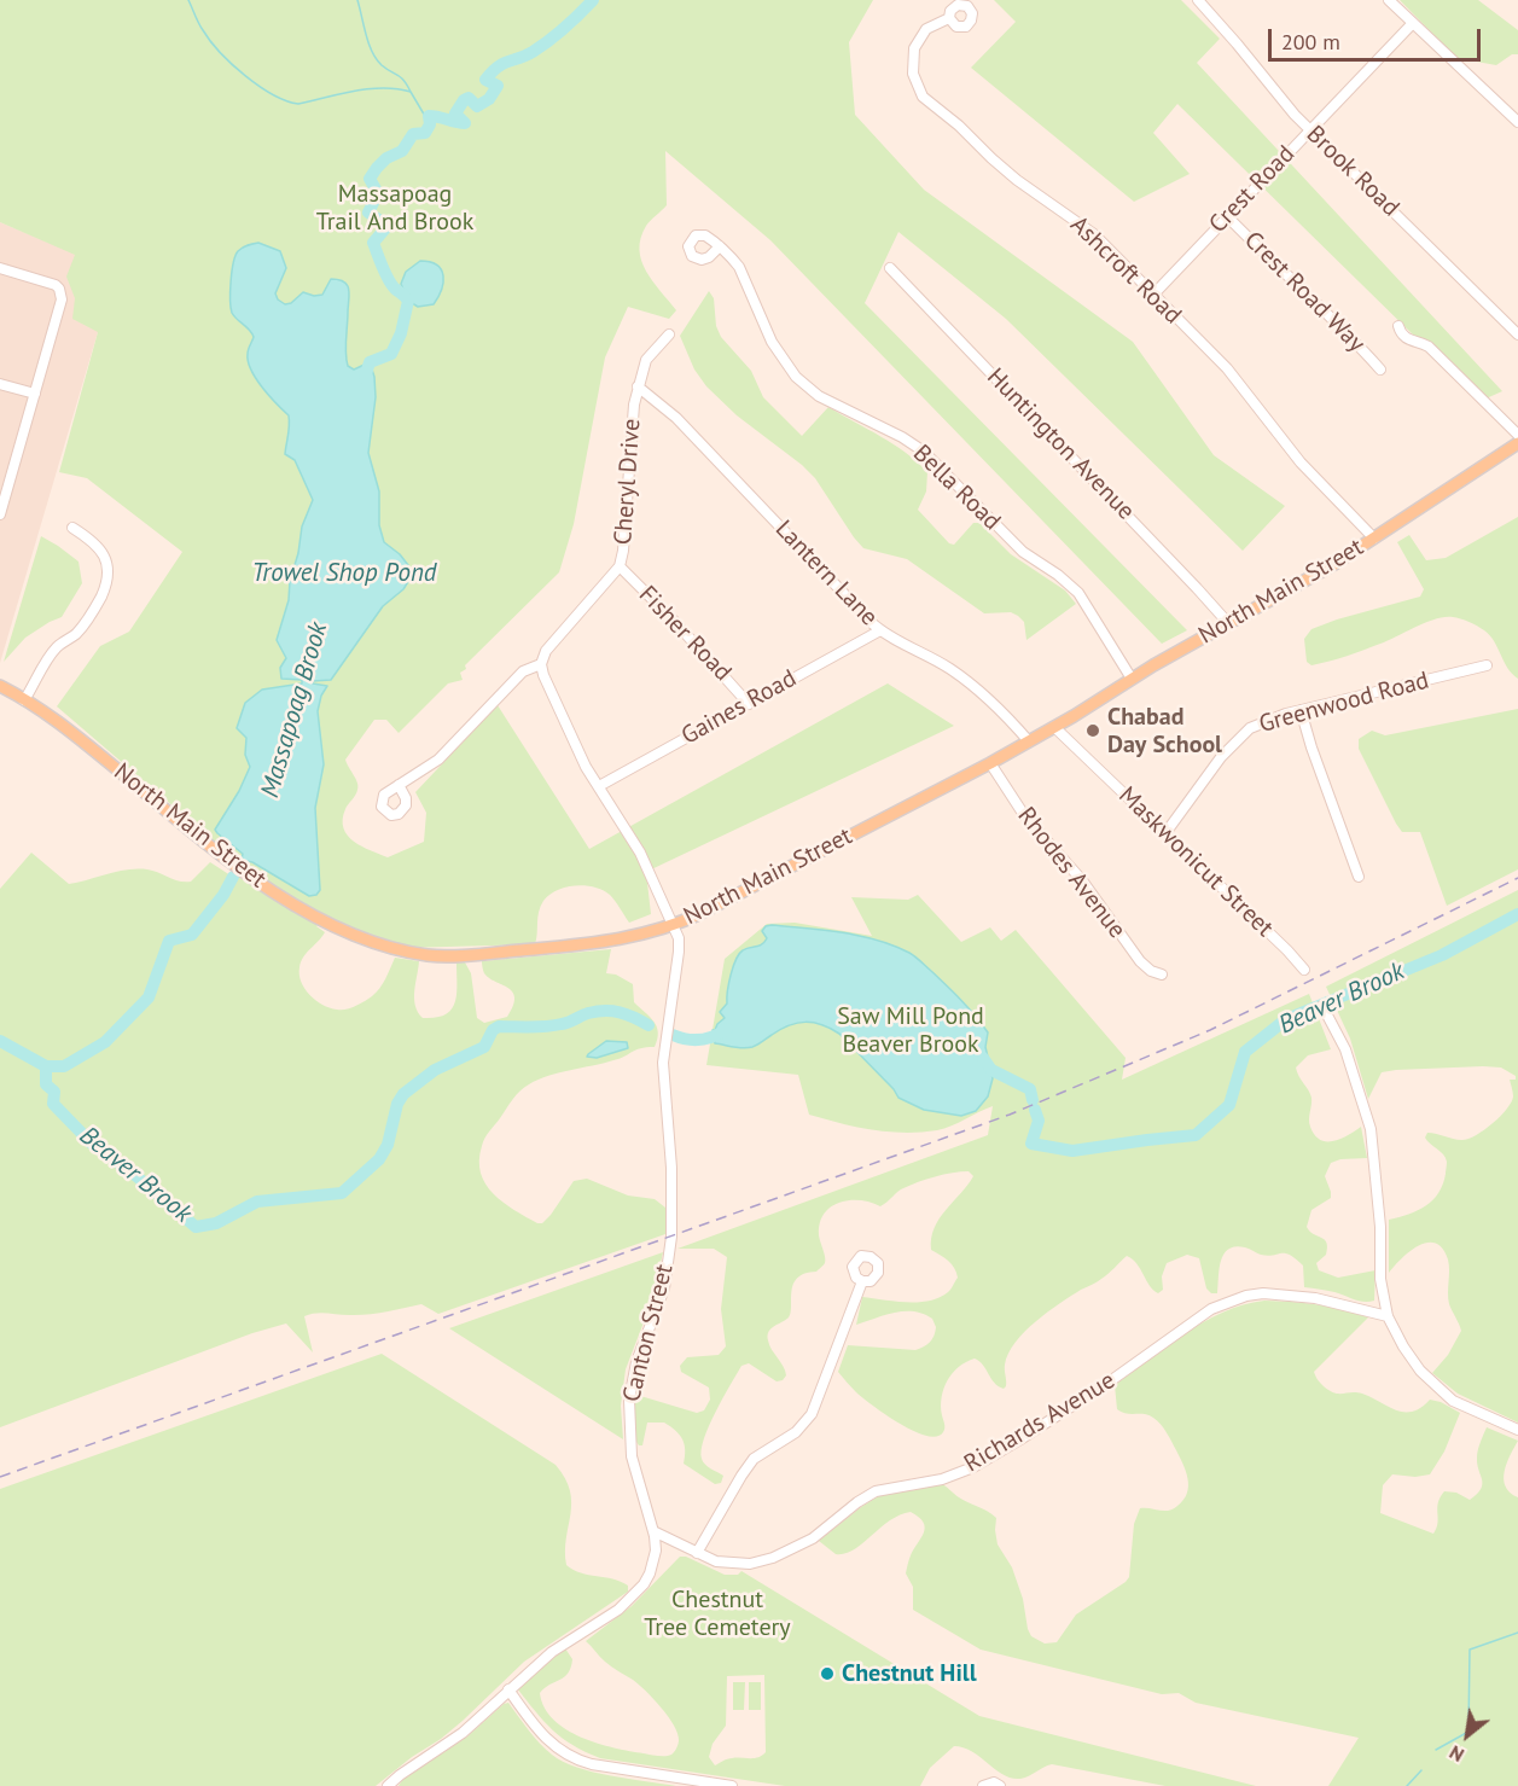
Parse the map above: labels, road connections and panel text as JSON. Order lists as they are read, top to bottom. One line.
{"streets":{"main road":["North Main Street"],"street":["Brook Road","Crest Road","Ashcroft Road","Crest Road Way","Huntington Avenue","Cheryl Drive","Bella Road","Lantern Lane","Fisher Road","Greenwood Road","Gaines Road","Maskwonicut Street","Rhodes Avenue","Canton Street","Richards Avenue"]},"crossings":[["Brook Road","Crest Road"],["Crest Road","Ashcroft Road"],["Crest Road","Crest Road Way"],["Ashcroft Road","North Main Street"],["Huntington Avenue","North Main Street"],["Cheryl Drive","Lantern Lane"],["Cheryl Drive","Fisher Road"],["Bella Road","North Main Street"],["Lantern Lane","North Main Street"],["Lantern Lane","Gaines Road"],["North Main Street","Maskwonicut Street"],["North Main Street","Rhodes Avenue"],["North Main Street","Canton Street"],["Fisher Road","Gaines Road"],["Greenwood Road","Maskwonicut Street"],["Canton Street","Richards Avenue"]],"water":["Trowel Shop Pond","Massapoag Brook","Beaver Brook"],"parks":["Massapoag Trail And Brook","Saw Mill Pond Beaver Brook","Chestnut Tree Cemetery"],"places":["Chabad Day School","Chestnut Hill"],"scale_bar":"200 m","north":"bottom left"}
